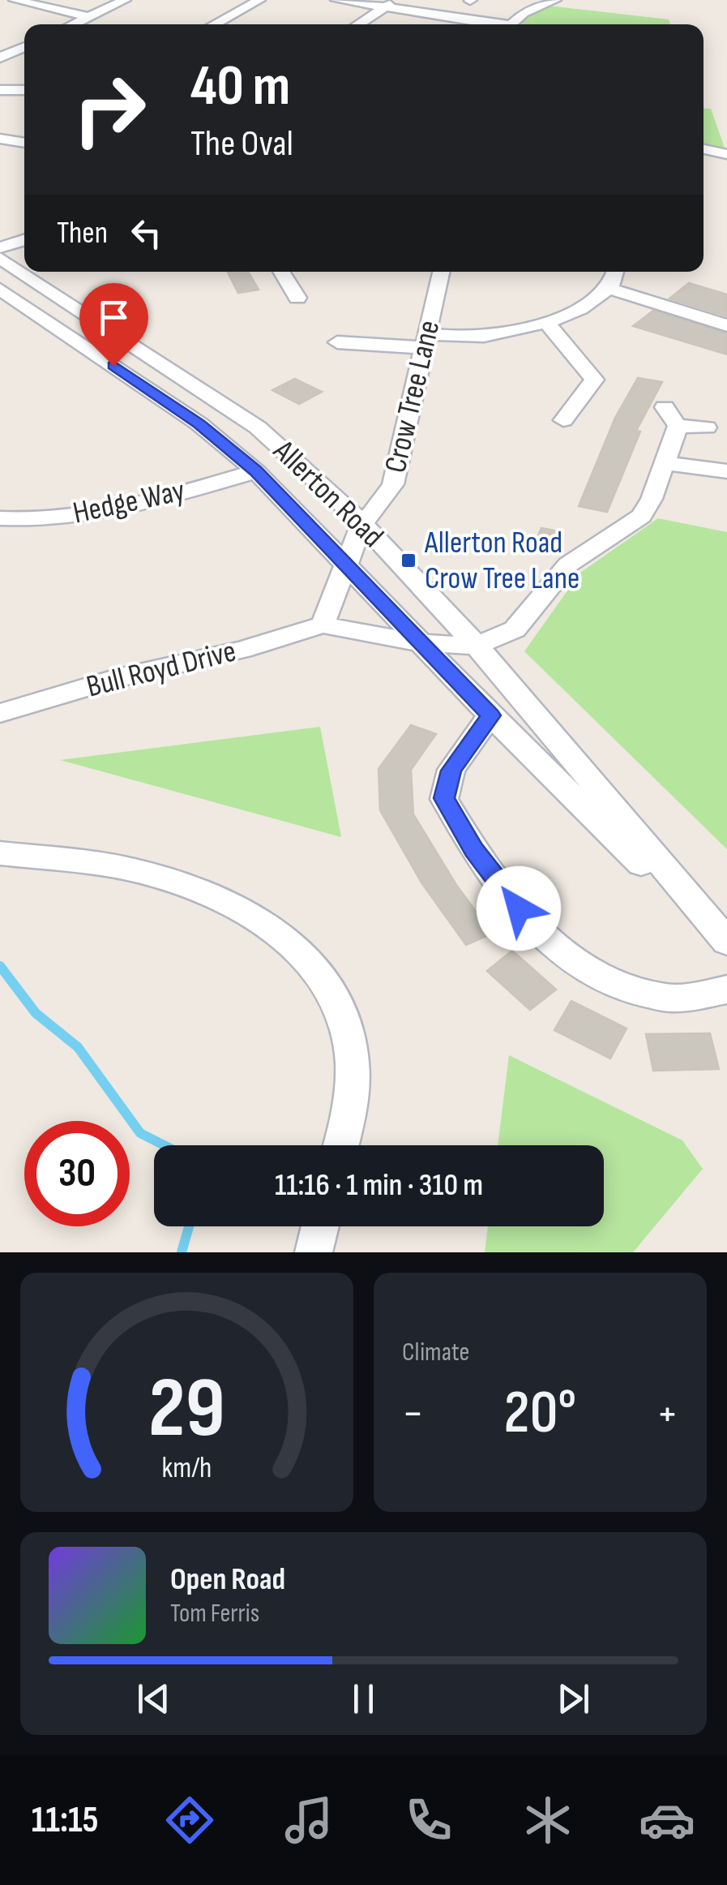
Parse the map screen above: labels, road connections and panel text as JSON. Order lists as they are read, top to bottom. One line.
{"streets":{"street":["Crow Tree Lane","Allerton Road","Hedge Way","Bull Royd Drive"]},"crossings":[["Crow Tree Lane","Allerton Road"],["Allerton Road","Hedge Way"],["Allerton Road","Bull Royd Drive"]],"places":{"transit":["Allerton Road Crow Tree Lane"]},"page":{"turn":["40 m","The Oval"],"then":"Then","limit":"30","trip":"11:16 · 1 min · 310 m","tile":"Climate","heat":["−","20°","+"],"song":["Open Road","Tom Ferris"],"tabs":"11:15","gauge":["29","km/h"]}}
